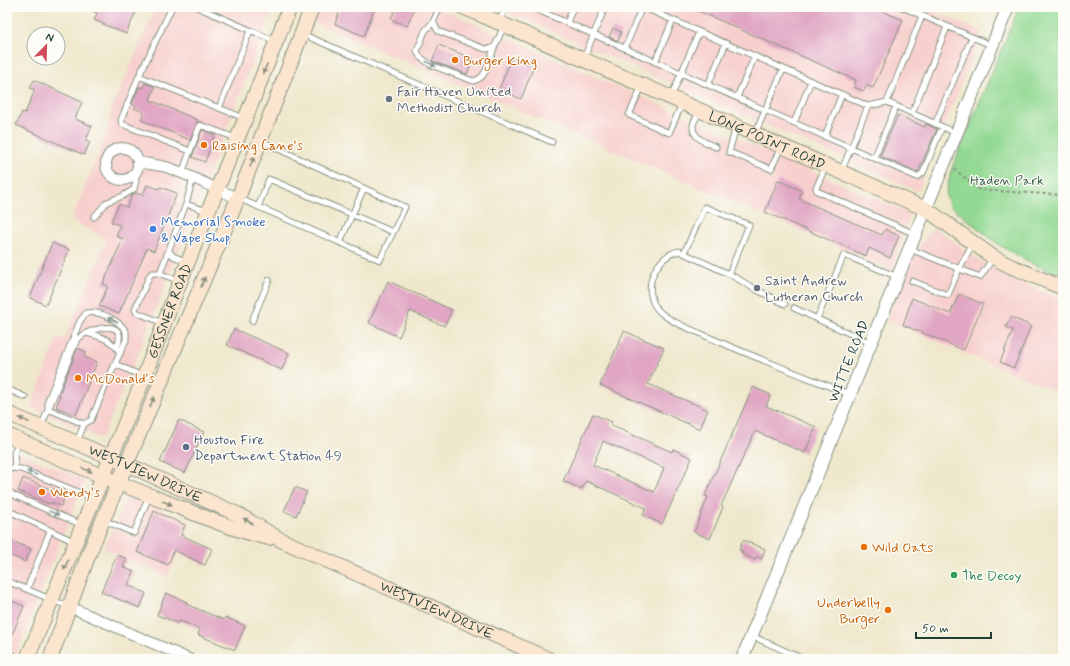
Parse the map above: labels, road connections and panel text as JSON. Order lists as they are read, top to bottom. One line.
{"streets":{"main road":["LONG POINT ROAD","GESSNER ROAD","WESTVIEW DRIVE"],"street":["WITTE ROAD"]},"crossings":[["LONG POINT ROAD","WITTE ROAD"],["GESSNER ROAD","WESTVIEW DRIVE"]],"parks":["Haden Park"],"places":["Burger King","Fair Haven United Methodist Church","Raising Cane's","Memorial Smoke & Vape Shop","Saint Andrew Lutheran Church","McDonald's","Houston Fire Department Station 49","Wendy's","Wild Oats","The Decoy","Underbelly Burger"],"scale_bar":"50 m","north":"top right"}
